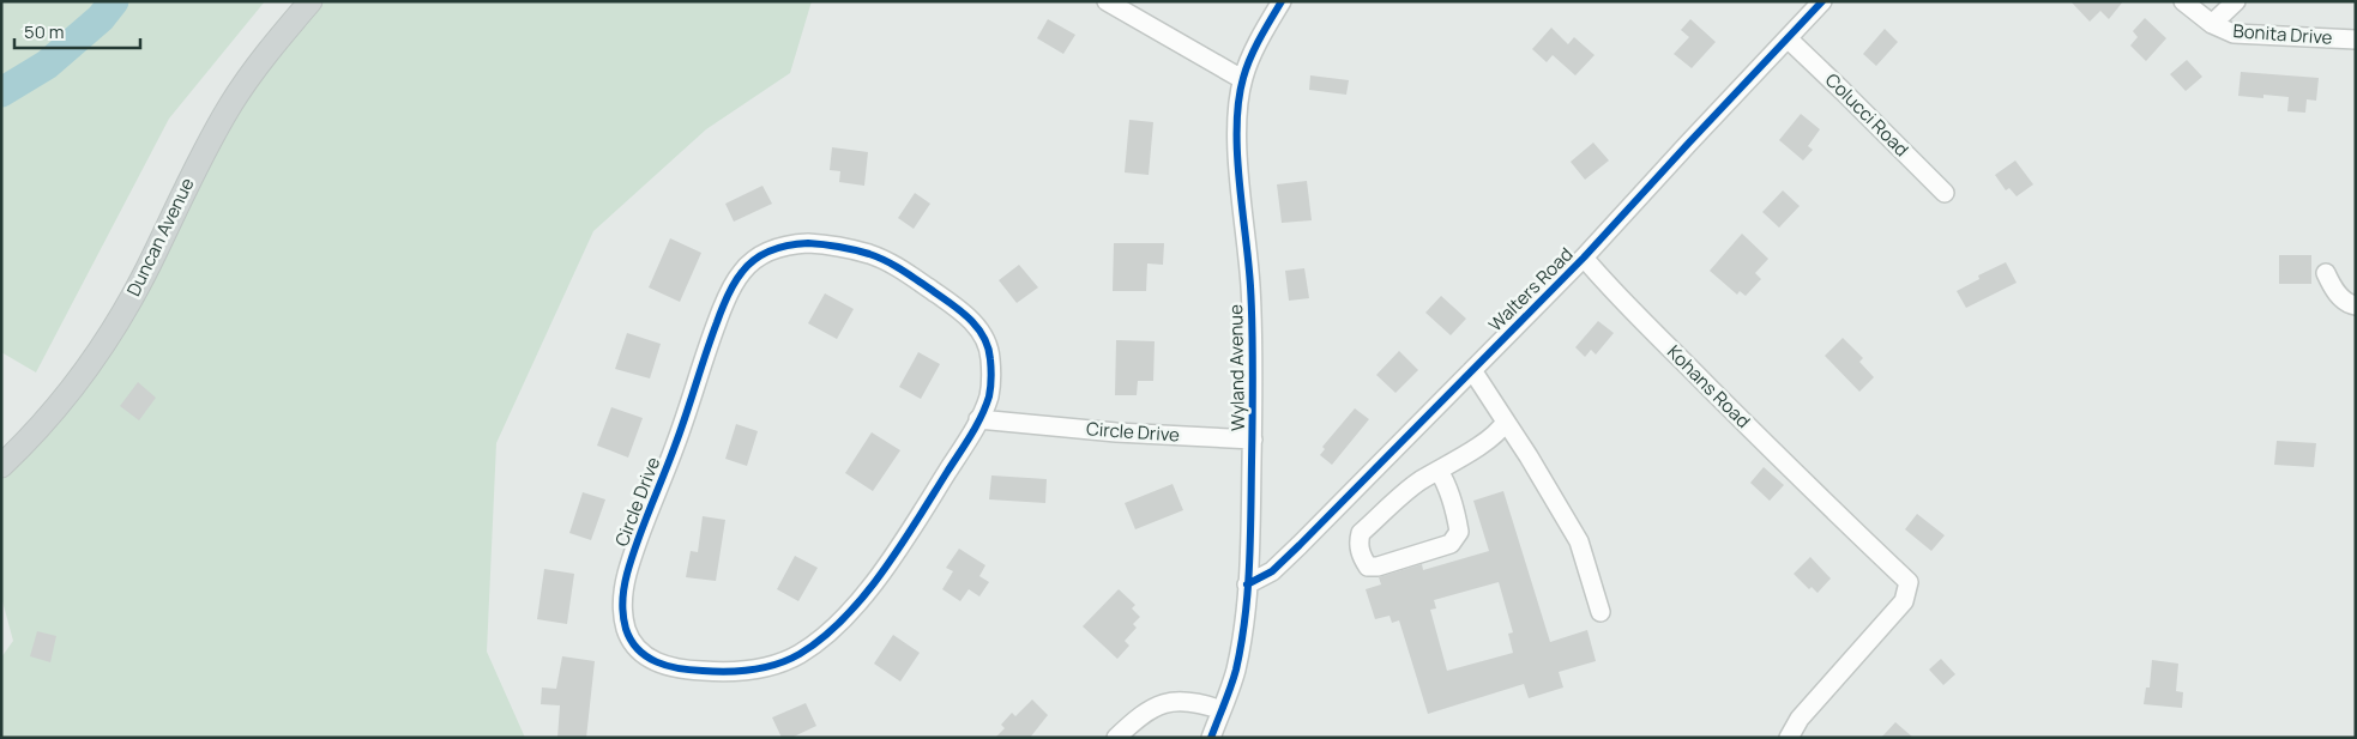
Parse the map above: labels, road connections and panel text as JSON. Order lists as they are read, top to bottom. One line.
{"streets":{"main road":["Duncan Avenue"],"street":["Bonita Drive","Colucci Road","Walters Road","Wyland Avenue","Kohans Road","Circle Drive"]},"crossings":[["Colucci Road","Walters Road"],["Walters Road","Wyland Avenue"],["Walters Road","Kohans Road"],["Wyland Avenue","Circle Drive"]],"scale_bar":"50 m"}
